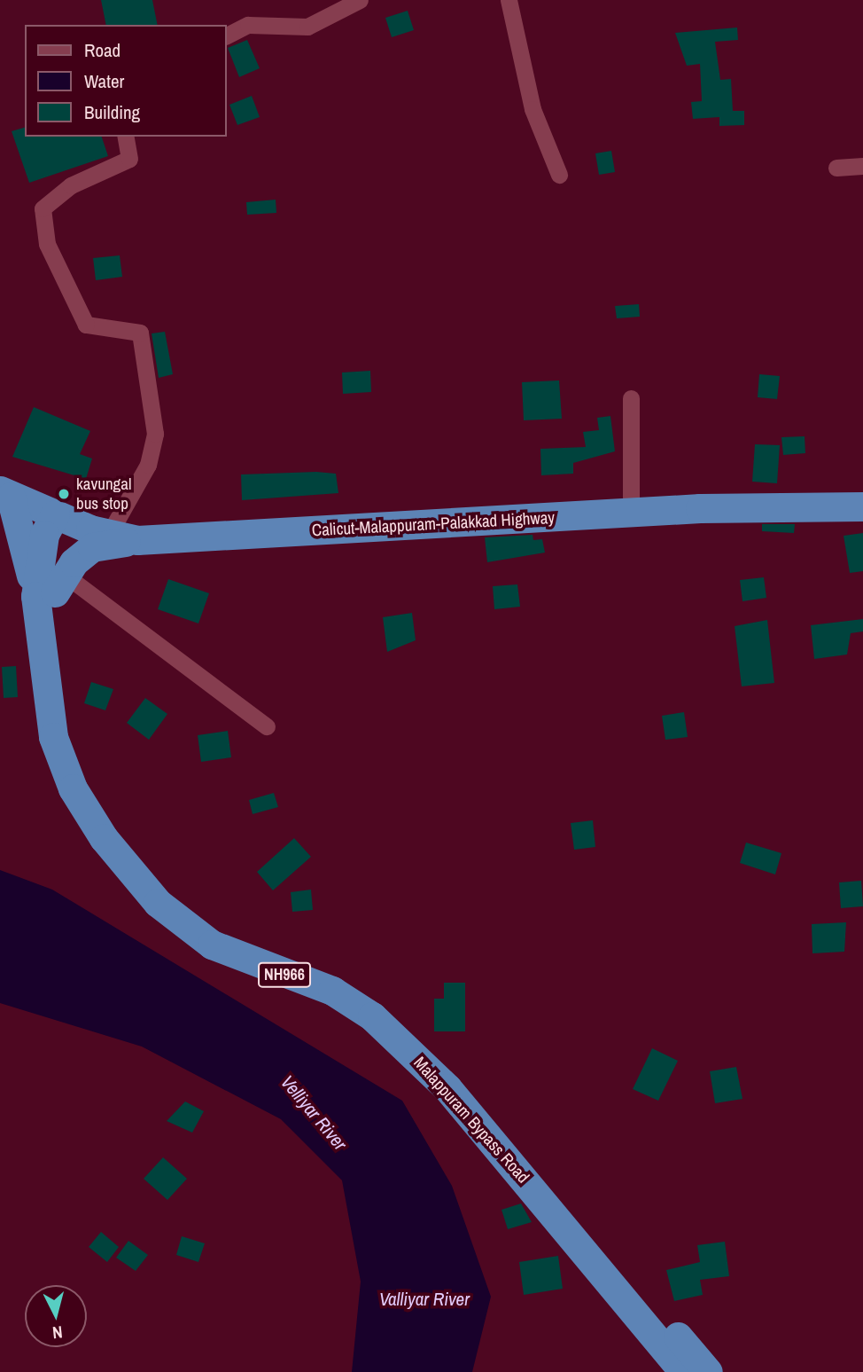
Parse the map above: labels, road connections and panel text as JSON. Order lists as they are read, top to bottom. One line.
{"streets":{"highway":["Calicut-Malappuram-Palakkad Highway","NH966","Malappuram Bypass Road"]},"crossings":[["Calicut-Malappuram-Palakkad Highway","NH966"],["Calicut-Malappuram-Palakkad Highway","Malappuram Bypass Road"],["NH966","Malappuram Bypass Road"]],"water":["Velliyar River","Valliyar River"],"places":["kavungal bus stop"],"legend":["Road","Water","Building"],"north":"bottom"}
